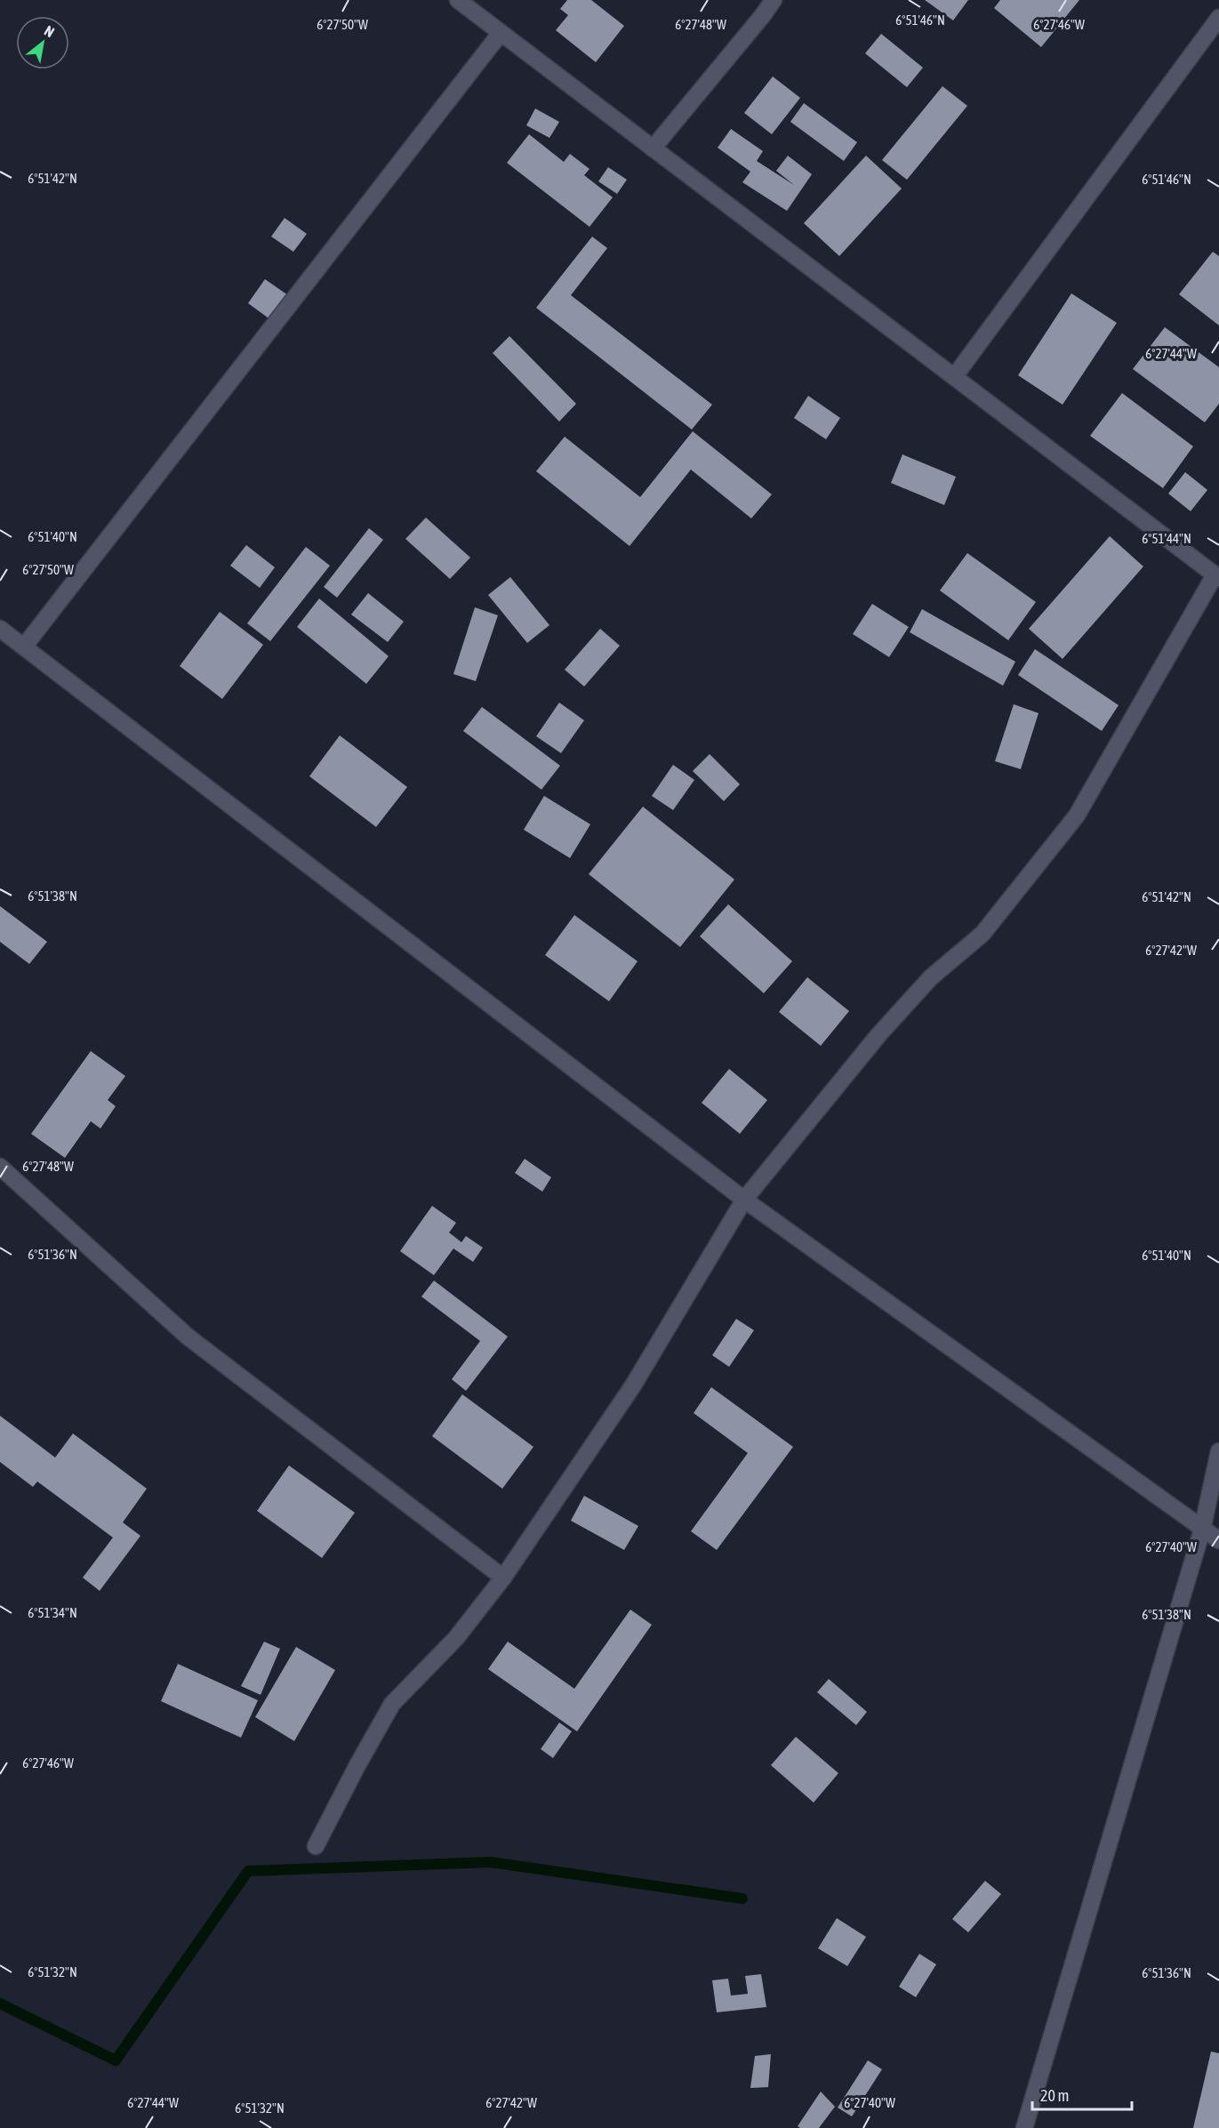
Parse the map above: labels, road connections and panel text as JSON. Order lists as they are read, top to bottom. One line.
{"scale_bar":"20 m","north":"top right","coordinates":["6°51'46\"N","6°27'50\"W","6°27'48\"W","6°27'46\"W","6°51'42\"N","6°27'44\"W","6°51'40\"N","6°51'44\"N","6°51'38\"N","6°27'42\"W","6°51'36\"N","6°27'40\"W","6°51'34\"N","6°51'32\"N"]}
